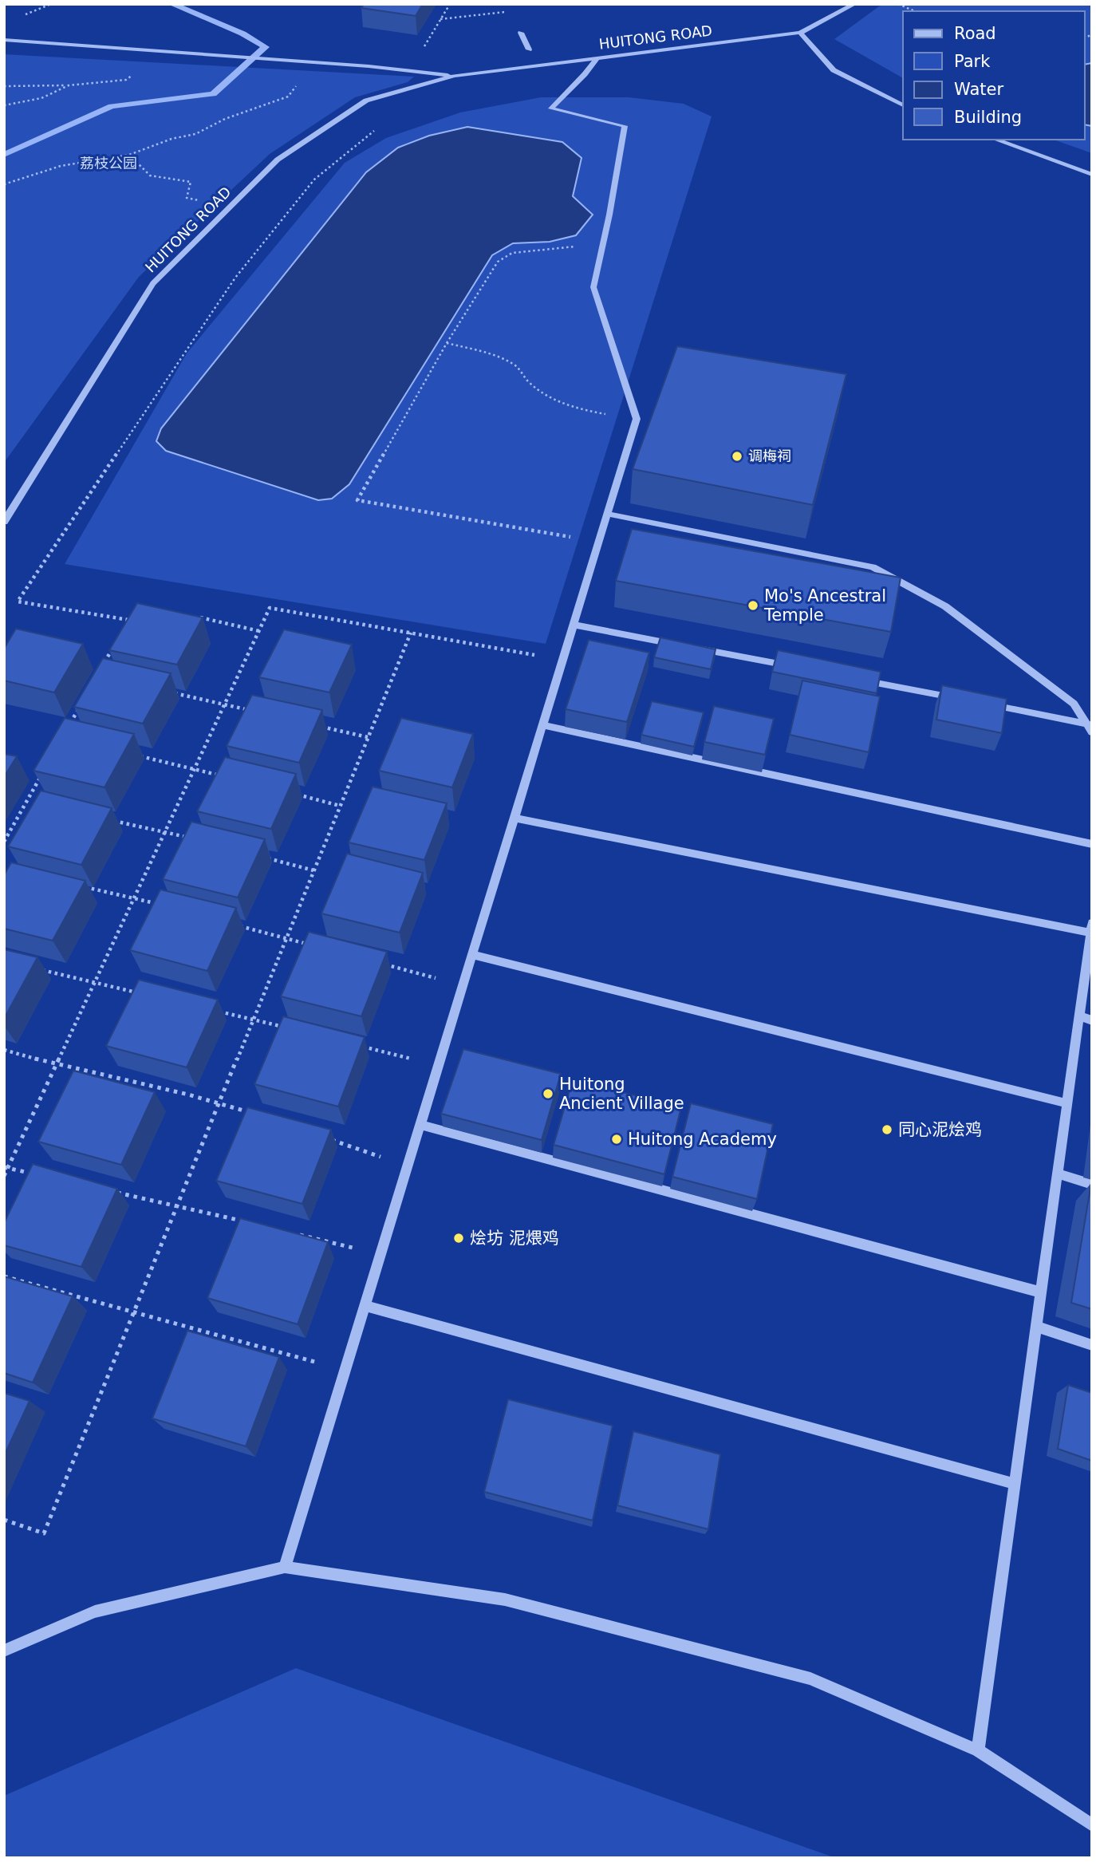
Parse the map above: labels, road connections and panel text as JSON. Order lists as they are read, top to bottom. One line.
{"streets":{"street":["HUITONG ROAD"]},"parks":["荔枝公园"],"places":["调梅祠","Mo's Ancestral Temple","Huitong Ancient Village","同心泥烩鸡","Huitong Academy","烩坊 泥煨鸡"],"legend":["Road","Park","Water","Building"]}
